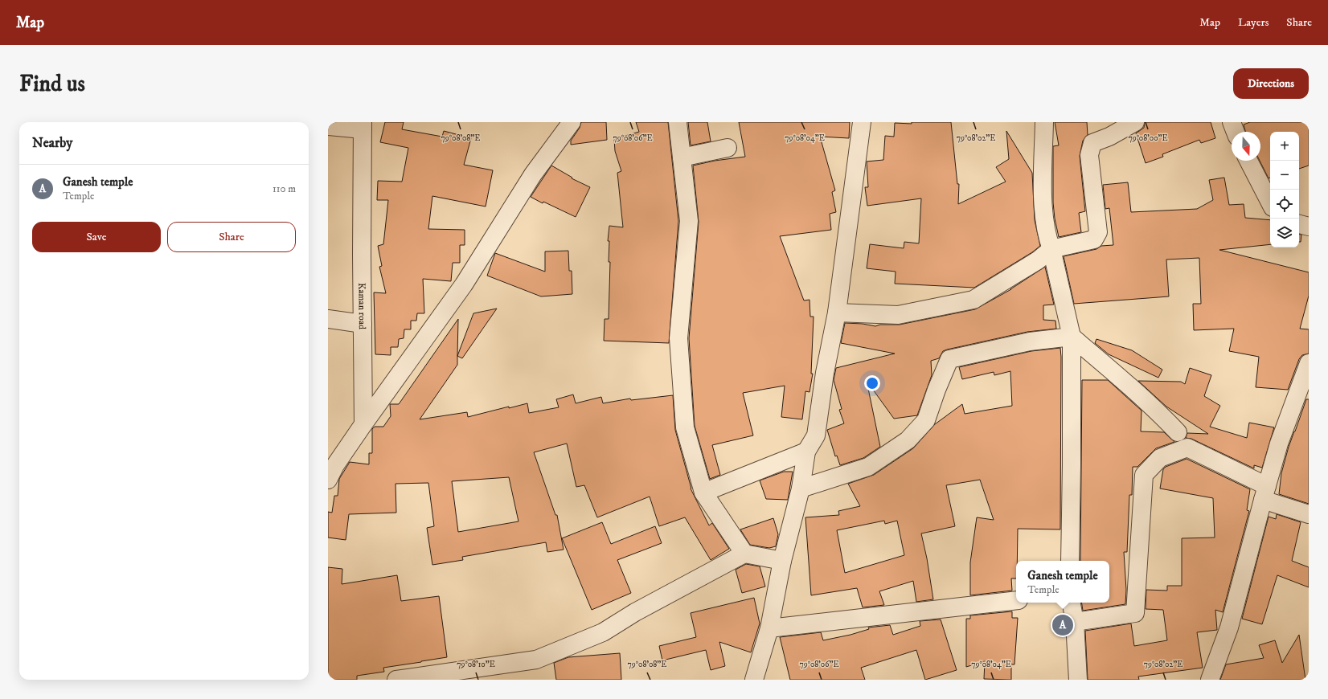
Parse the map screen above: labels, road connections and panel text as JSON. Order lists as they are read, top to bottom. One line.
{"streets":{"street":["Kaman road"]},"north":"bottom","page":{"header":"Map","nav":["Map","Layers","Share"],"buttons":["Directions",["Save","Share"]],"title":"Find us","heading":"Nearby","map_buttons":["+","−"],"list":[{"mark":"A","name":"Ganesh temple","note":"Temple","value":"110 m"}],"popup":["Ganesh temple","Temple"],"pins":"A"},"coordinates":["79°08'08\"E","79°08'06\"E","79°08'04\"E","79°08'02\"E","79°08'00\"E","79°08'10\"E"]}
